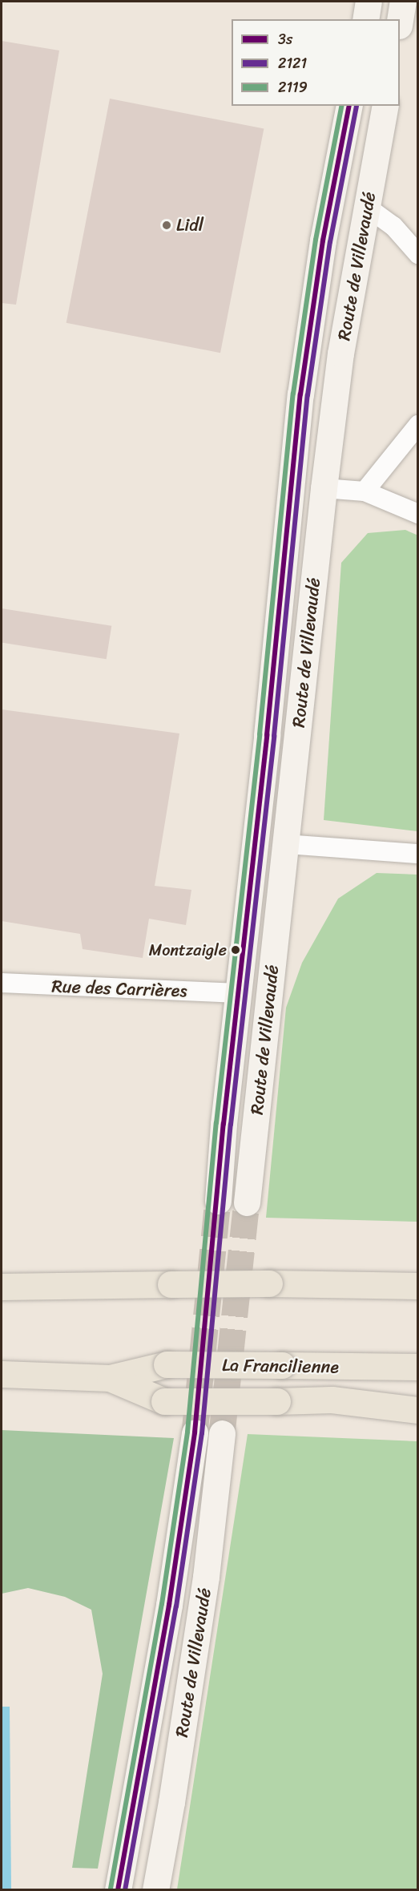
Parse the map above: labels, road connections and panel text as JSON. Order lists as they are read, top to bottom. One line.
{"streets":{"highway":["La Francilienne"],"main road":["Route de Villevaudé"],"lane":["Rue des Carrières"]},"crossings":[["Route de Villevaudé","Rue des Carrières"]],"places":["Lidl","Montzaigle"],"lines":["transit line 3s","transit line 2121","transit line 2119"],"legend":["3s","2121","2119"]}
